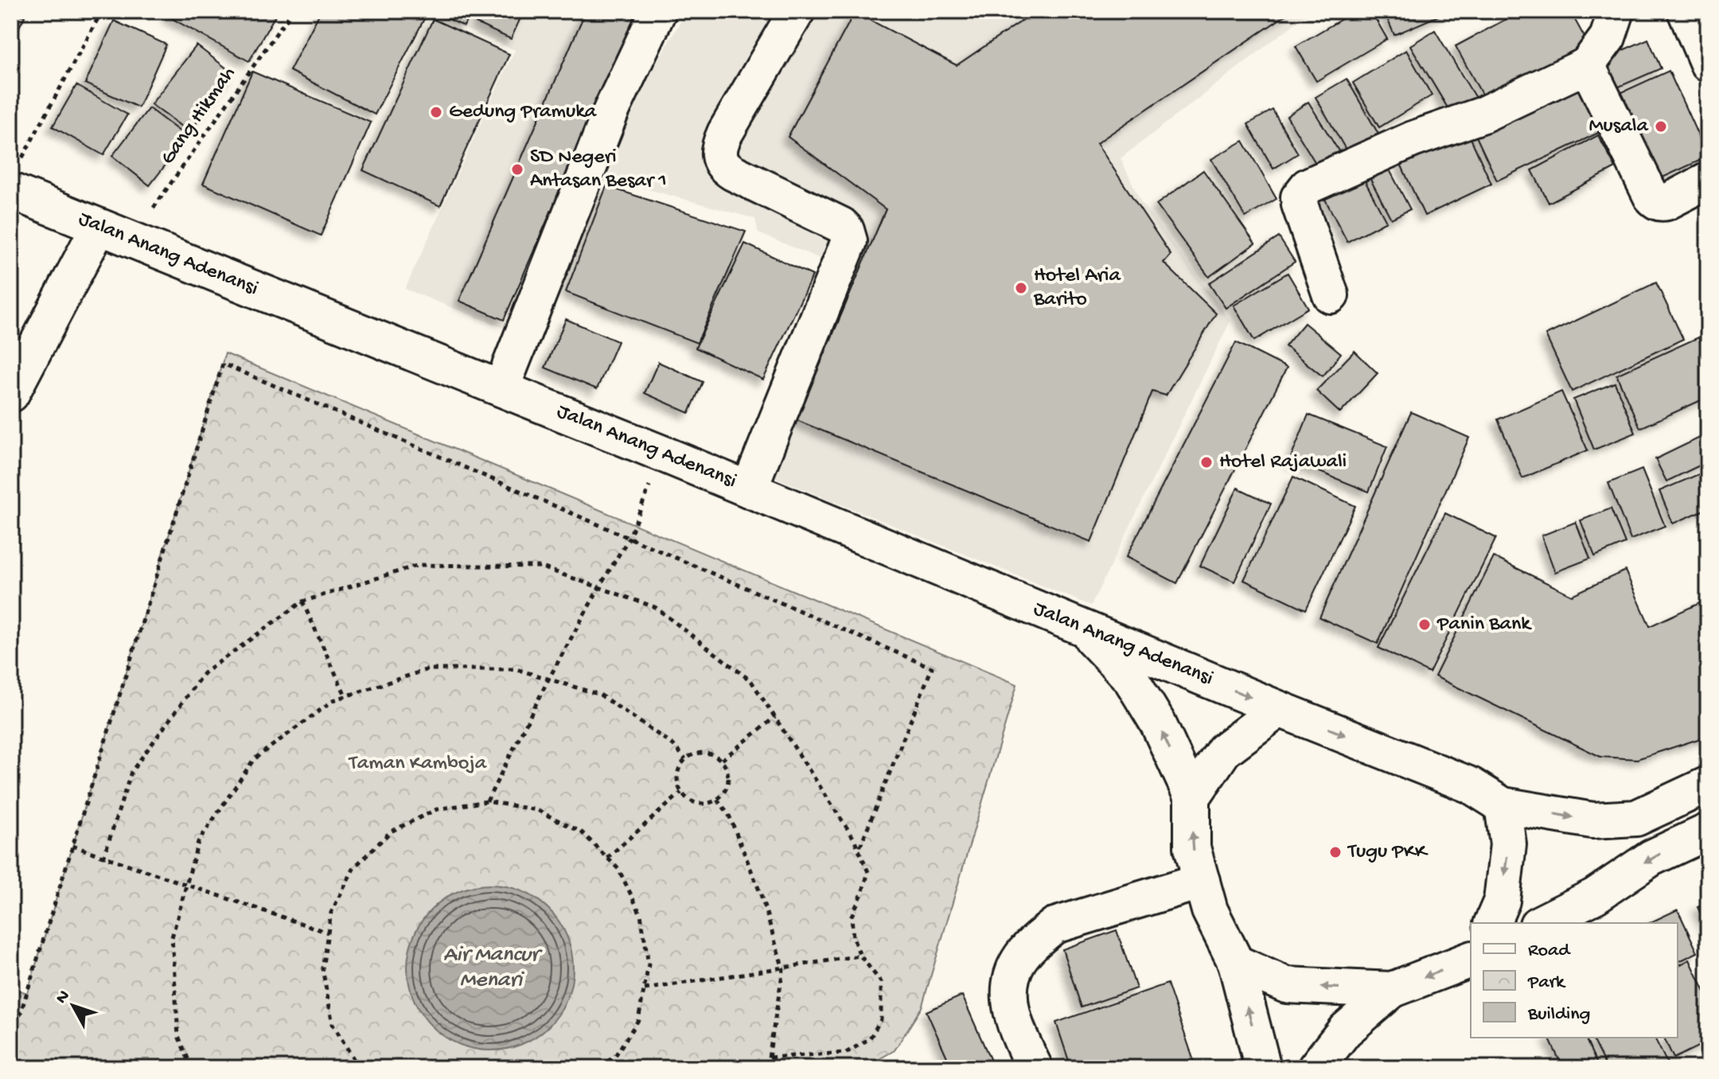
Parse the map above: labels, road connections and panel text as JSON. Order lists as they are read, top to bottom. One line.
{"streets":{"main road":["Jalan Anang Adenansi"],"path":["Gang Hikmah"]},"crossings":[["Gang Hikmah","Jalan Anang Adenansi"]],"water":["Air Mancur Menari"],"parks":["Taman Kamboja"],"places":["Gedung Pramuka","Musala","SD Negeri Antasan Besar 1","Hotel Aria Barito","Hotel Rajawali","Panin Bank","Tugu PKK"],"legend":["Road","Park","Building"],"north":"top left"}
